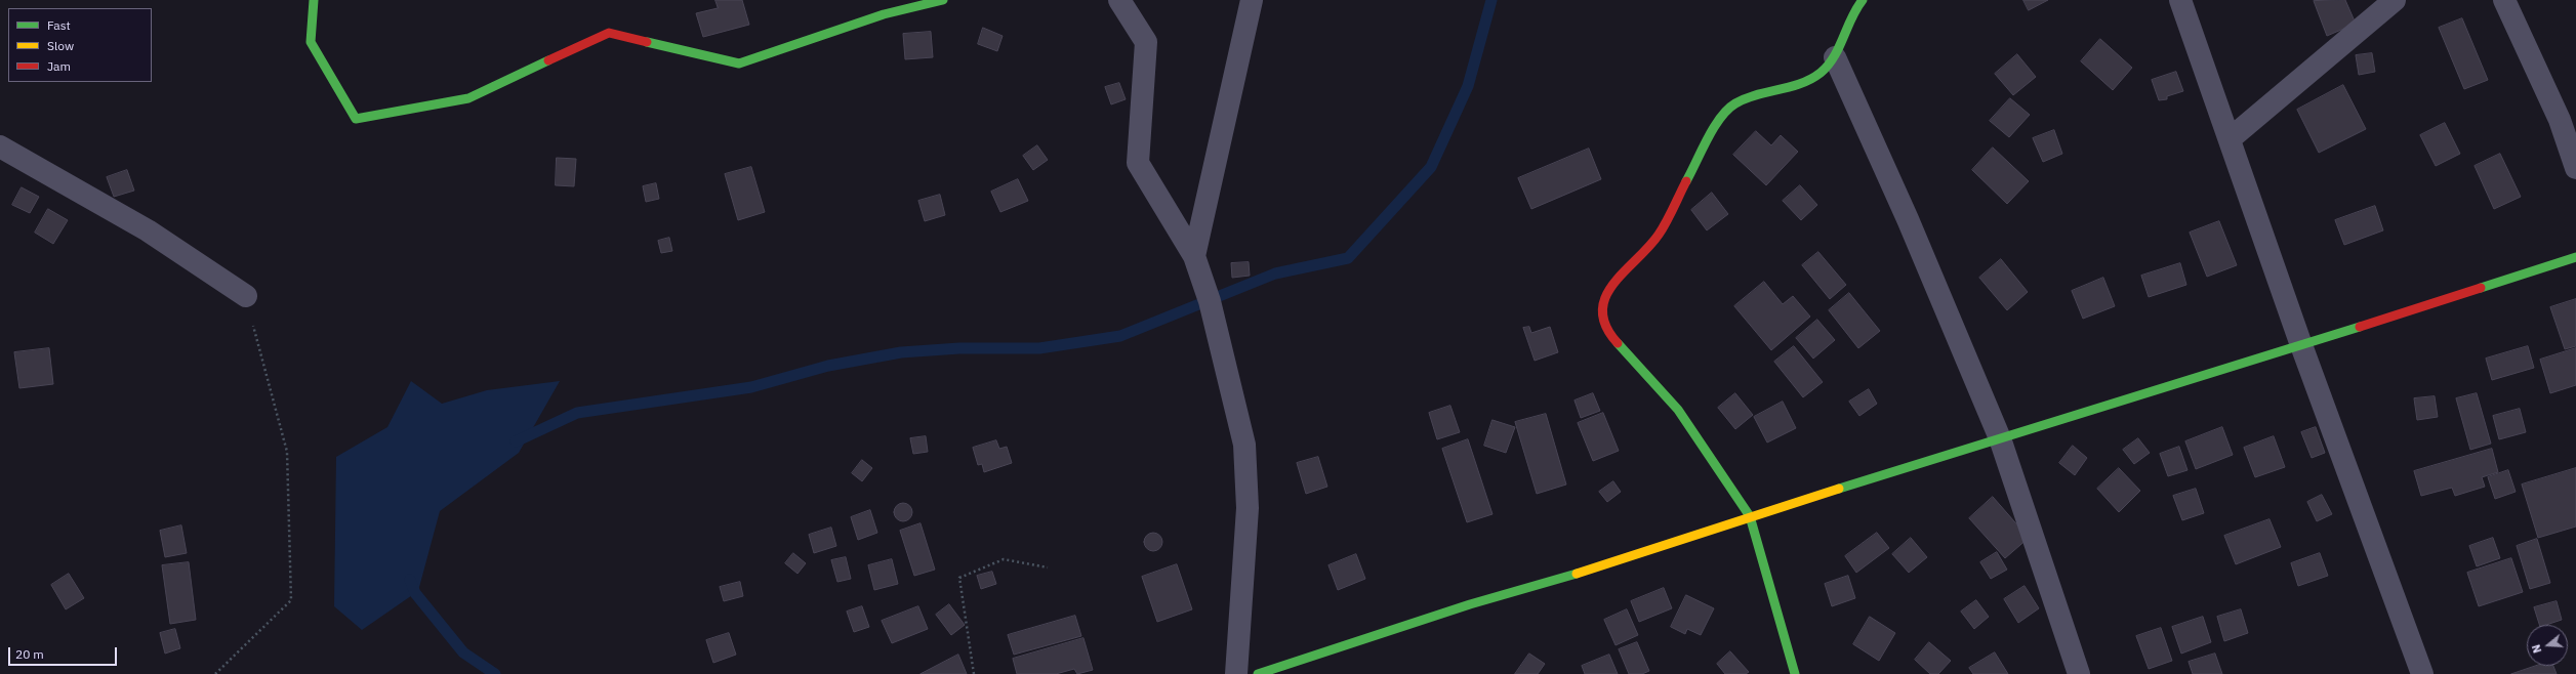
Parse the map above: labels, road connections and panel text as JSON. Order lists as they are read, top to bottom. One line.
{"legend":["Fast","Slow","Jam"],"scale_bar":"20 m","north":"left"}
